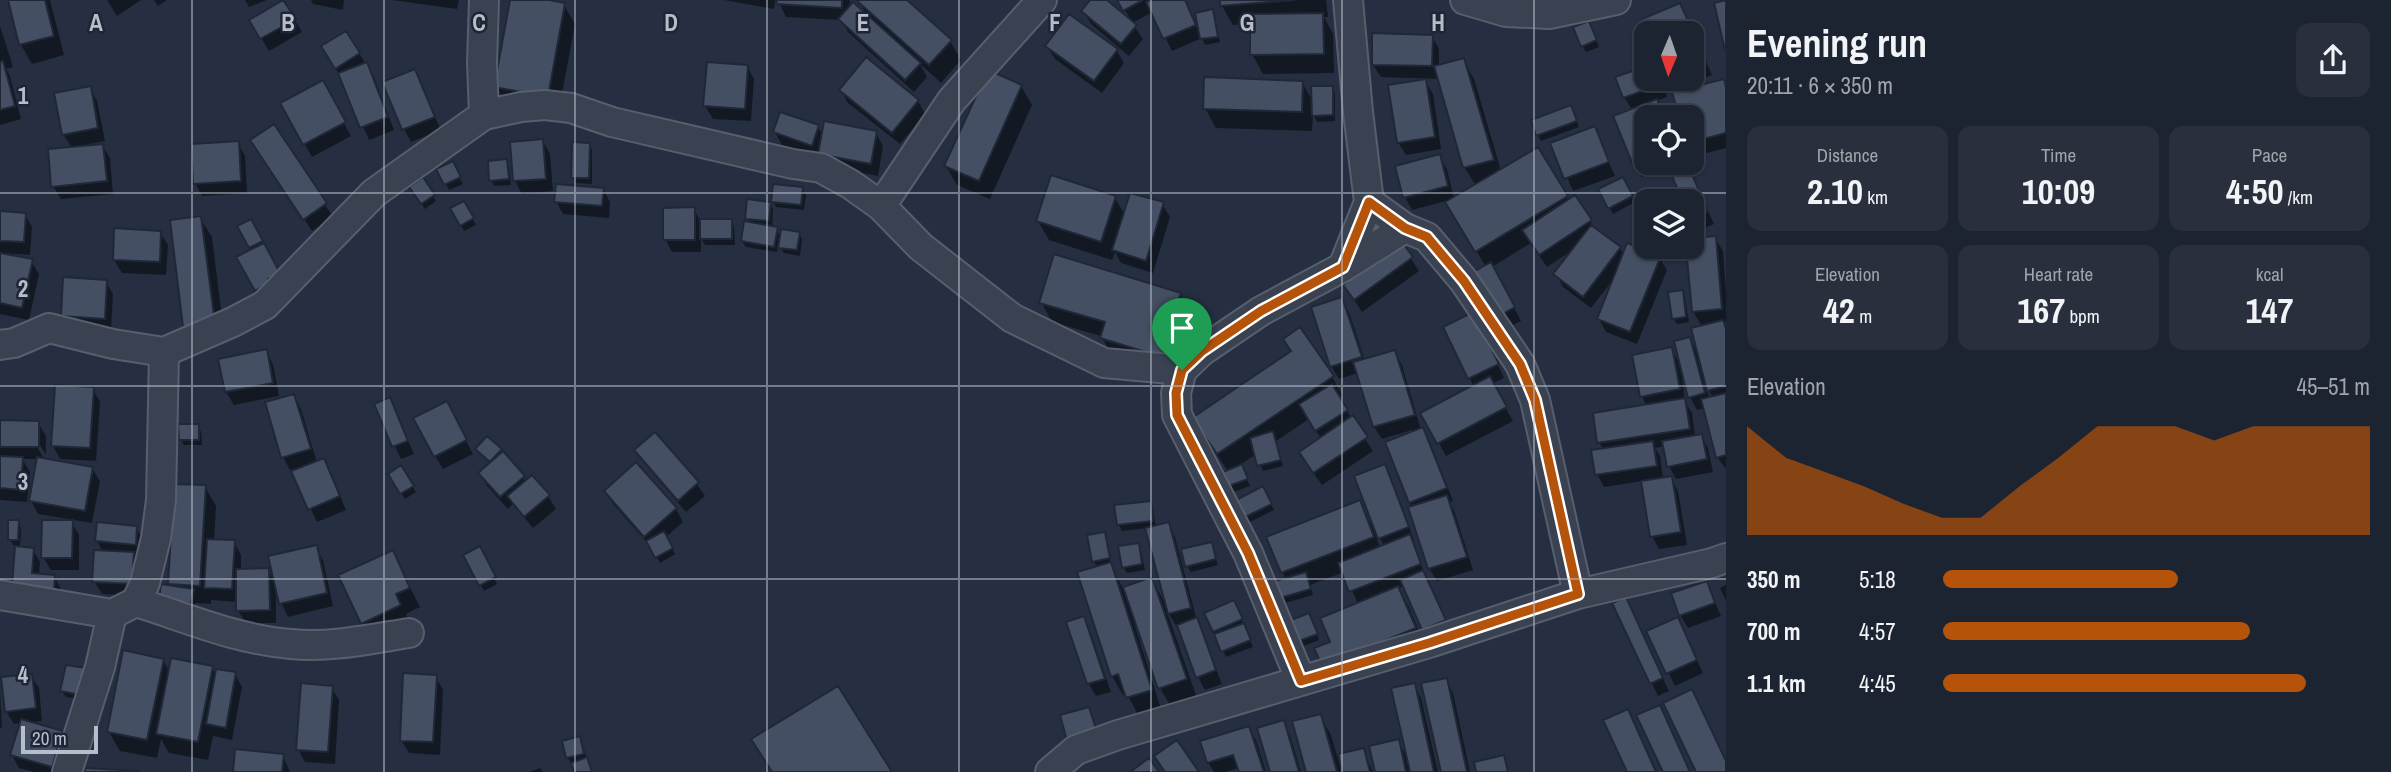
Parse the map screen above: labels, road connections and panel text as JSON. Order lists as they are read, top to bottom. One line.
{"scale_bar":"20 m","north":"bottom","page":{"heading":["Evening run","20:11 · 6 × 350 m"],"stats":[["Distance","2.10 km"],["Time","10:09"],["Pace","4:50 /km"],["Elevation","42 m"],["Heart rate","167 bpm"],["kcal","147"]],"chart":["Elevation","45–51 m"],"list":[{"name":"350 m","note":"5:18"},{"name":"700 m","note":"4:57"},{"name":"1.1 km","note":"4:45"}],"scale":"20 m"},"grid":{"columns":["A","B","C","D","E","F","G","H"],"rows":["1","2","3","4"]}}
